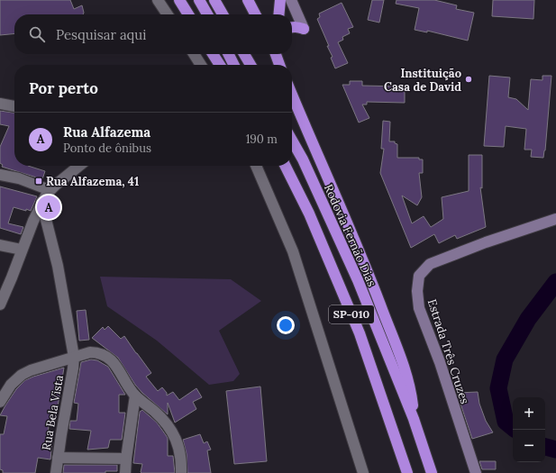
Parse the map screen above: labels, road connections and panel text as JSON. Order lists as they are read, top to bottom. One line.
{"streets":{"highway":["Rodovia Fernão Dias","SP-010"],"main road":["Estrada Três Cruzes"],"street":["Rua Bela Vista"]},"places":{"other":["Instituição Casa de David"],"transit":["Rua Alfazema, 41"]},"page":{"search":"Pesquisar aqui","heading":"Por perto","list":[{"mark":"A","name":"Rua Alfazema","note":"Ponto de ônibus","value":"190 m"}],"pins":"A","map_buttons":["+","−"]}}
